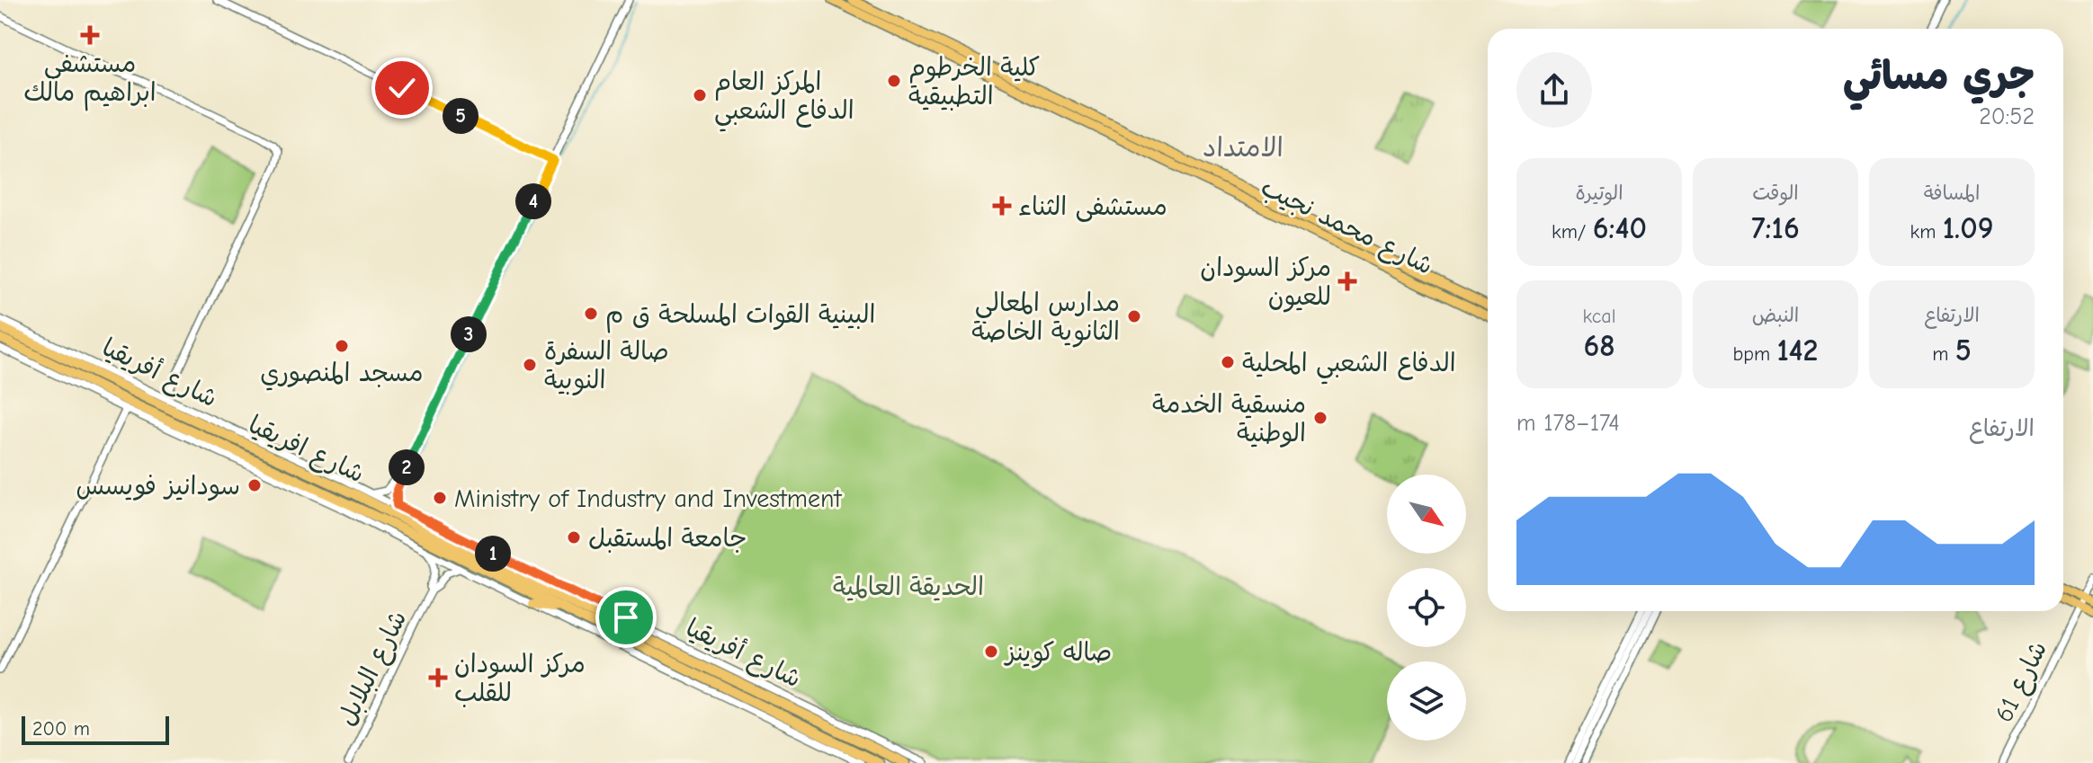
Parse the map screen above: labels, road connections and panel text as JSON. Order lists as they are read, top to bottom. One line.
{"streets":{"highway":["شارع افريقيا"],"main road":["شارع محمد نجيب"],"street":["شارع أفريقيا","شارع البلابل","شارع 61"]},"crossings":[["شارع أفريقيا","شارع افريقيا"],["شارع أفريقيا","شارع البلابل"]],"districts":["الامتداد"],"parks":["الحديقة العالمية"],"places":{"health":["مستشفى ابراهيم مالك","مستشفى الثناء","مركز السودان للعيون","مركز السودان للقلب"],"other":["كلية الخرطوم التطبيقية","المركز العام الدفاع الشعبي","البينية القوات المسلحة ق م","مدارس المعالي الثانوية الخاصة","مسجد المنصوري","الدفاع الشعبي المحلية","صالة السفرة النوبية","منسقية الخدمة الوطنية","سودانيز فويسس","Ministry of Industry and Investment","جامعة المستقبل","صاله كوينز"]},"scale_bar":"200 m","north":"bottom right","page":{"heading":["جري مسائي","20:52"],"pins":["5","4","3","2","1"],"stats":[["المسافة","1.09 km"],["الوقت","7:16"],["الوتيرة","6:40 /km"],["الارتفاع","5 m"],["النبض","142 bpm"],["kcal","68"]],"chart":["الارتفاع","174–178 m"],"scale":"200 m"}}
